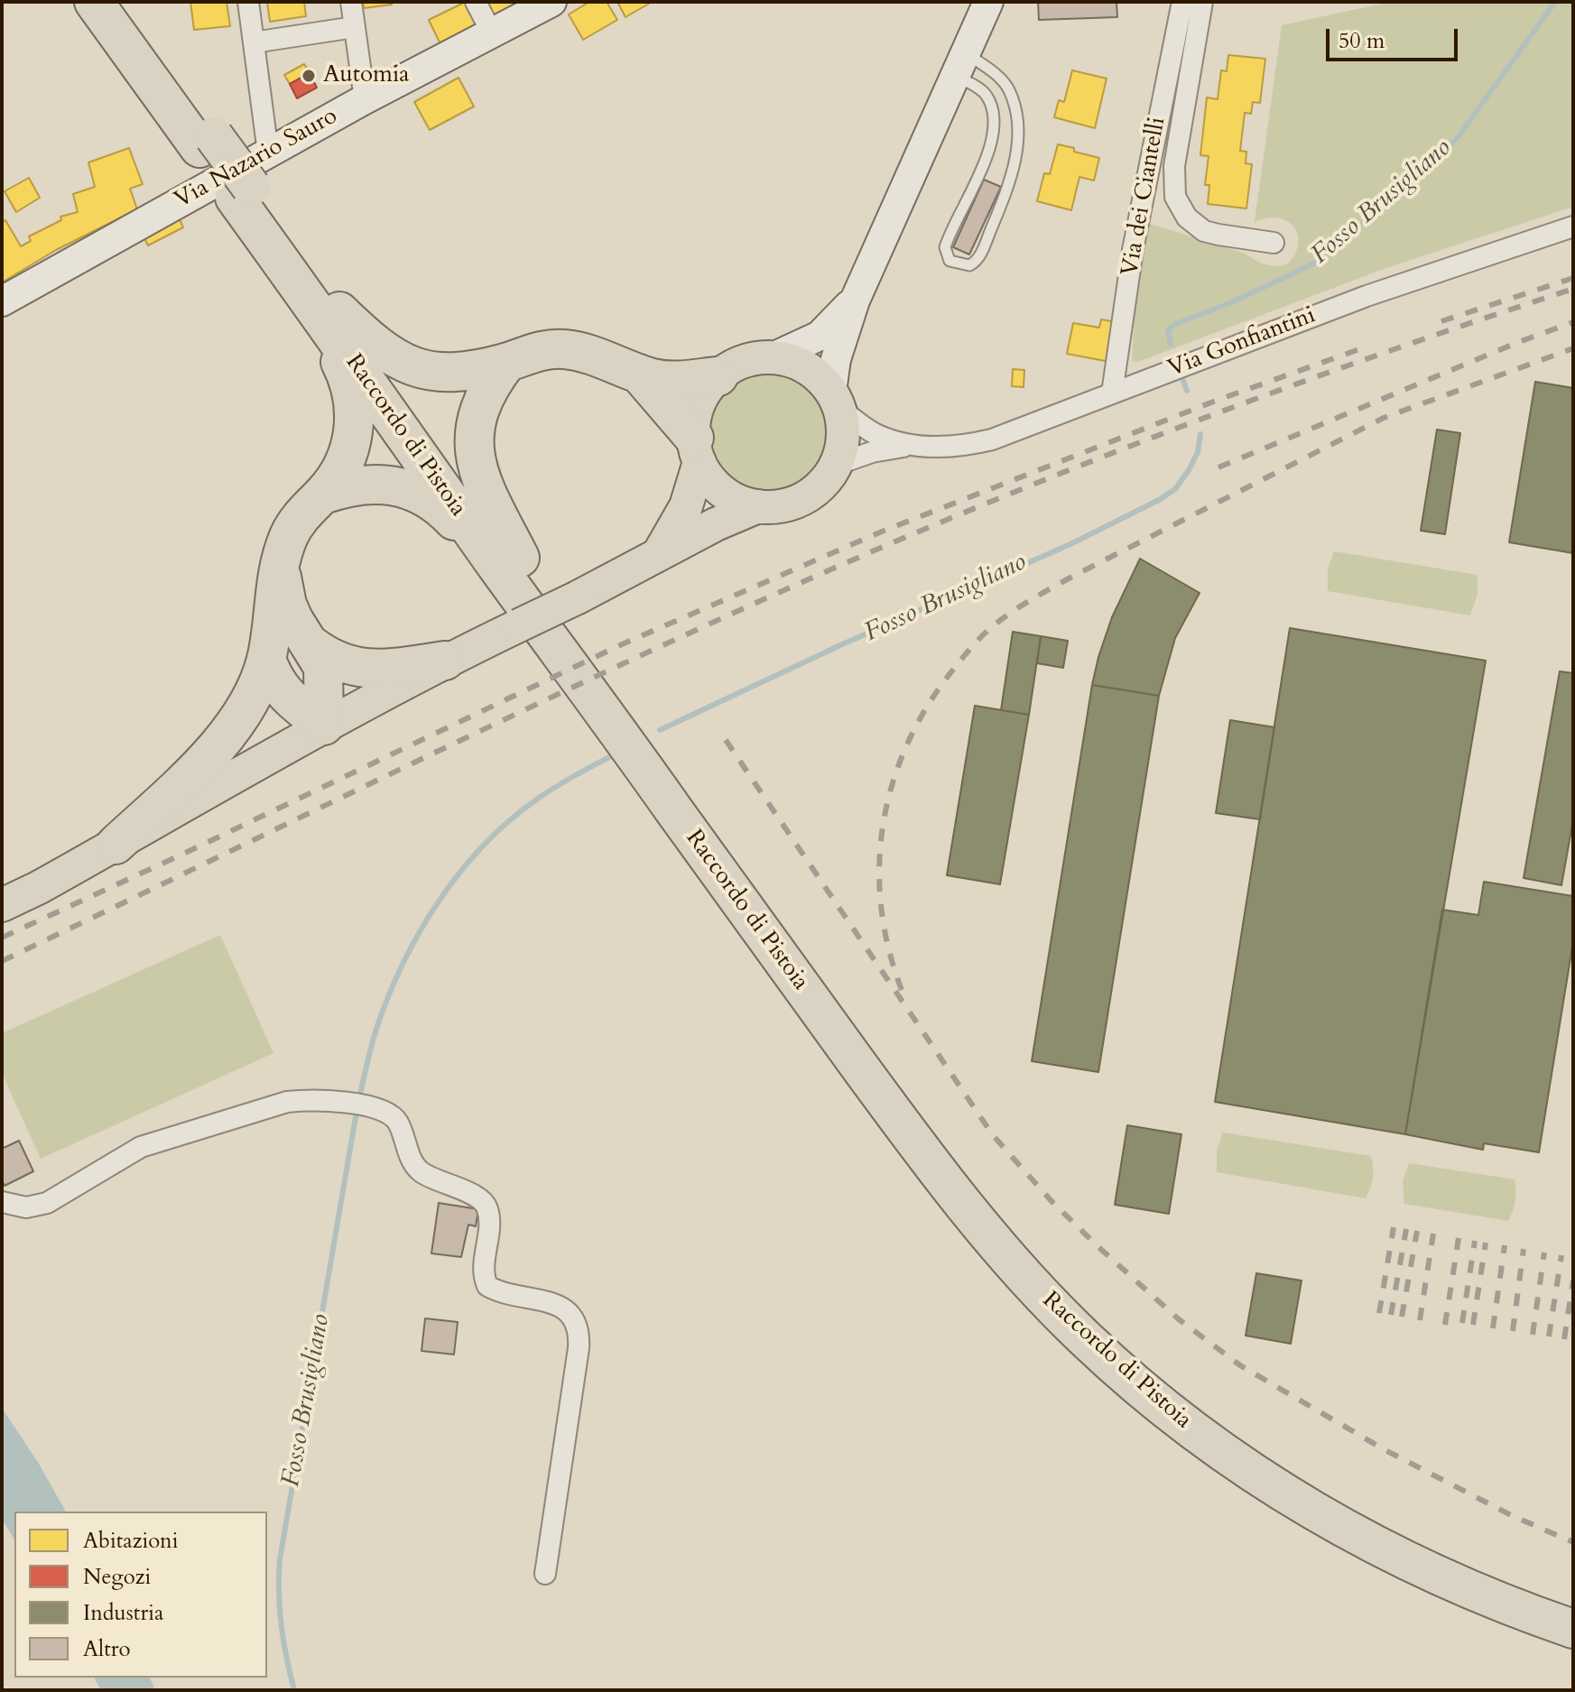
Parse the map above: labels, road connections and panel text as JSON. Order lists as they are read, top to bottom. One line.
{"streets":{"highway":["Raccordo di Pistoia"],"street":["Via Nazario Sauro","Via dei Ciantelli","Via Gonfiantini"]},"crossings":[["Via dei Ciantelli","Via Gonfiantini"]],"water":["Fosso Brusigliano"],"places":["Automia"],"legend":["Abitazioni","Negozi","Industria","Altro"],"scale_bar":"50 m"}
